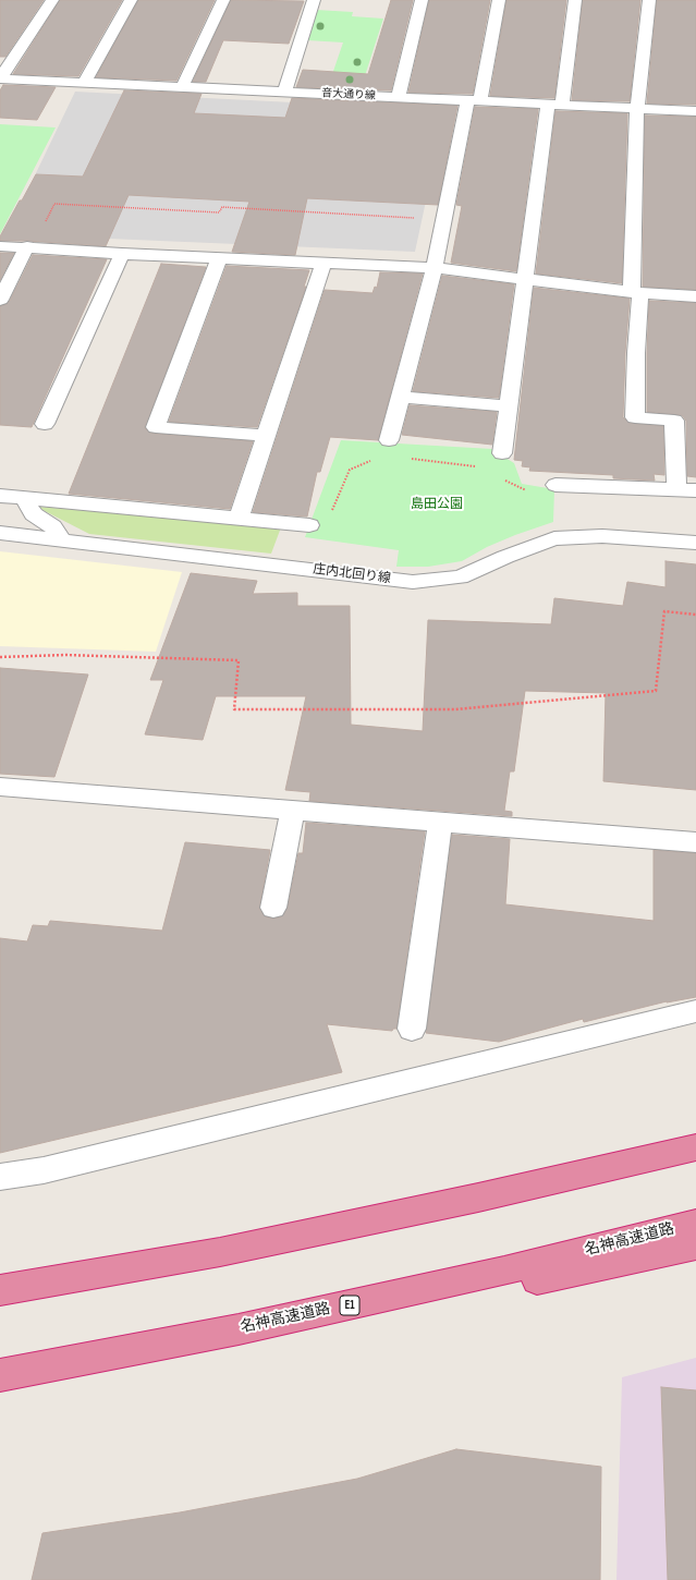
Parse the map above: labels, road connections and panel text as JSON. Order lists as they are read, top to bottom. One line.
{"streets":{"highway":["名神高速道路","E1"],"street":["音大通り線","庄内北回り線"]},"parks":["島田公園"]}
